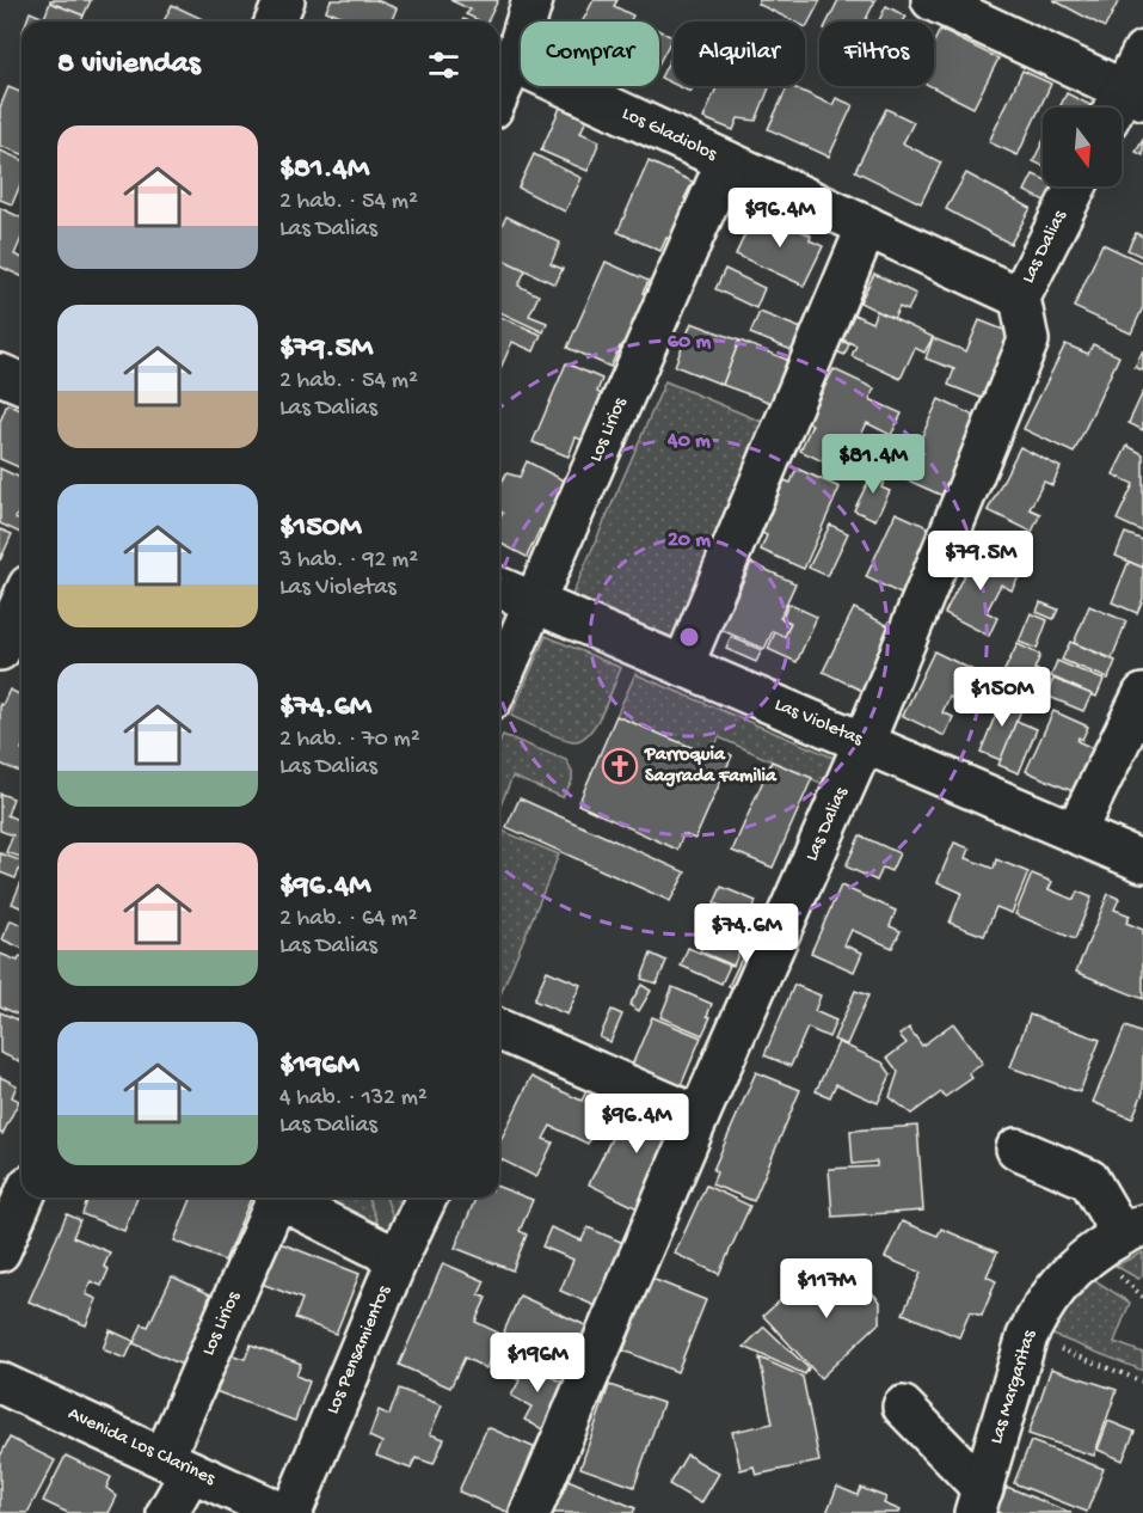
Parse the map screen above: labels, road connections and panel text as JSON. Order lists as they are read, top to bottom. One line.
{"streets":{"street":["Los Gladiolos","Las Dalias","Los Lirios","Las Violetas","Los Pensamientos","Las Margaritas","Avenida Los Clarines"]},"crossings":[["Los Gladiolos","Las Dalias"],["Los Gladiolos","Los Lirios"],["Las Dalias","Las Violetas"],["Los Lirios","Las Violetas"],["Los Lirios","Avenida Los Clarines"]],"places":{"church":["Parroquia Sagrada Familia"]},"north":"bottom","page":{"chip":["Comprar","Alquilar","Filtros"],"heading":"8 viviendas","list":[{"name":"$81.4M","note":"2 hab. · 54 m² · Las Dalias"},{"name":"$79.5M","note":"2 hab. · 54 m² · Las Dalias"},{"name":"$150M","note":"3 hab. · 92 m² · Las Violetas"},{"name":"$74.6M","note":"2 hab. · 70 m² · Las Dalias"},{"name":"$96.4M","note":"2 hab. · 64 m² · Las Dalias"},{"name":"$196M","note":"4 hab. · 132 m² · Las Dalias"}],"price":["$96.4M","$81.4M","$79.5M","$150M","$74.6M","$96.4M","$117M","$196M"]},"rings":["60 m","40 m","20 m"]}
